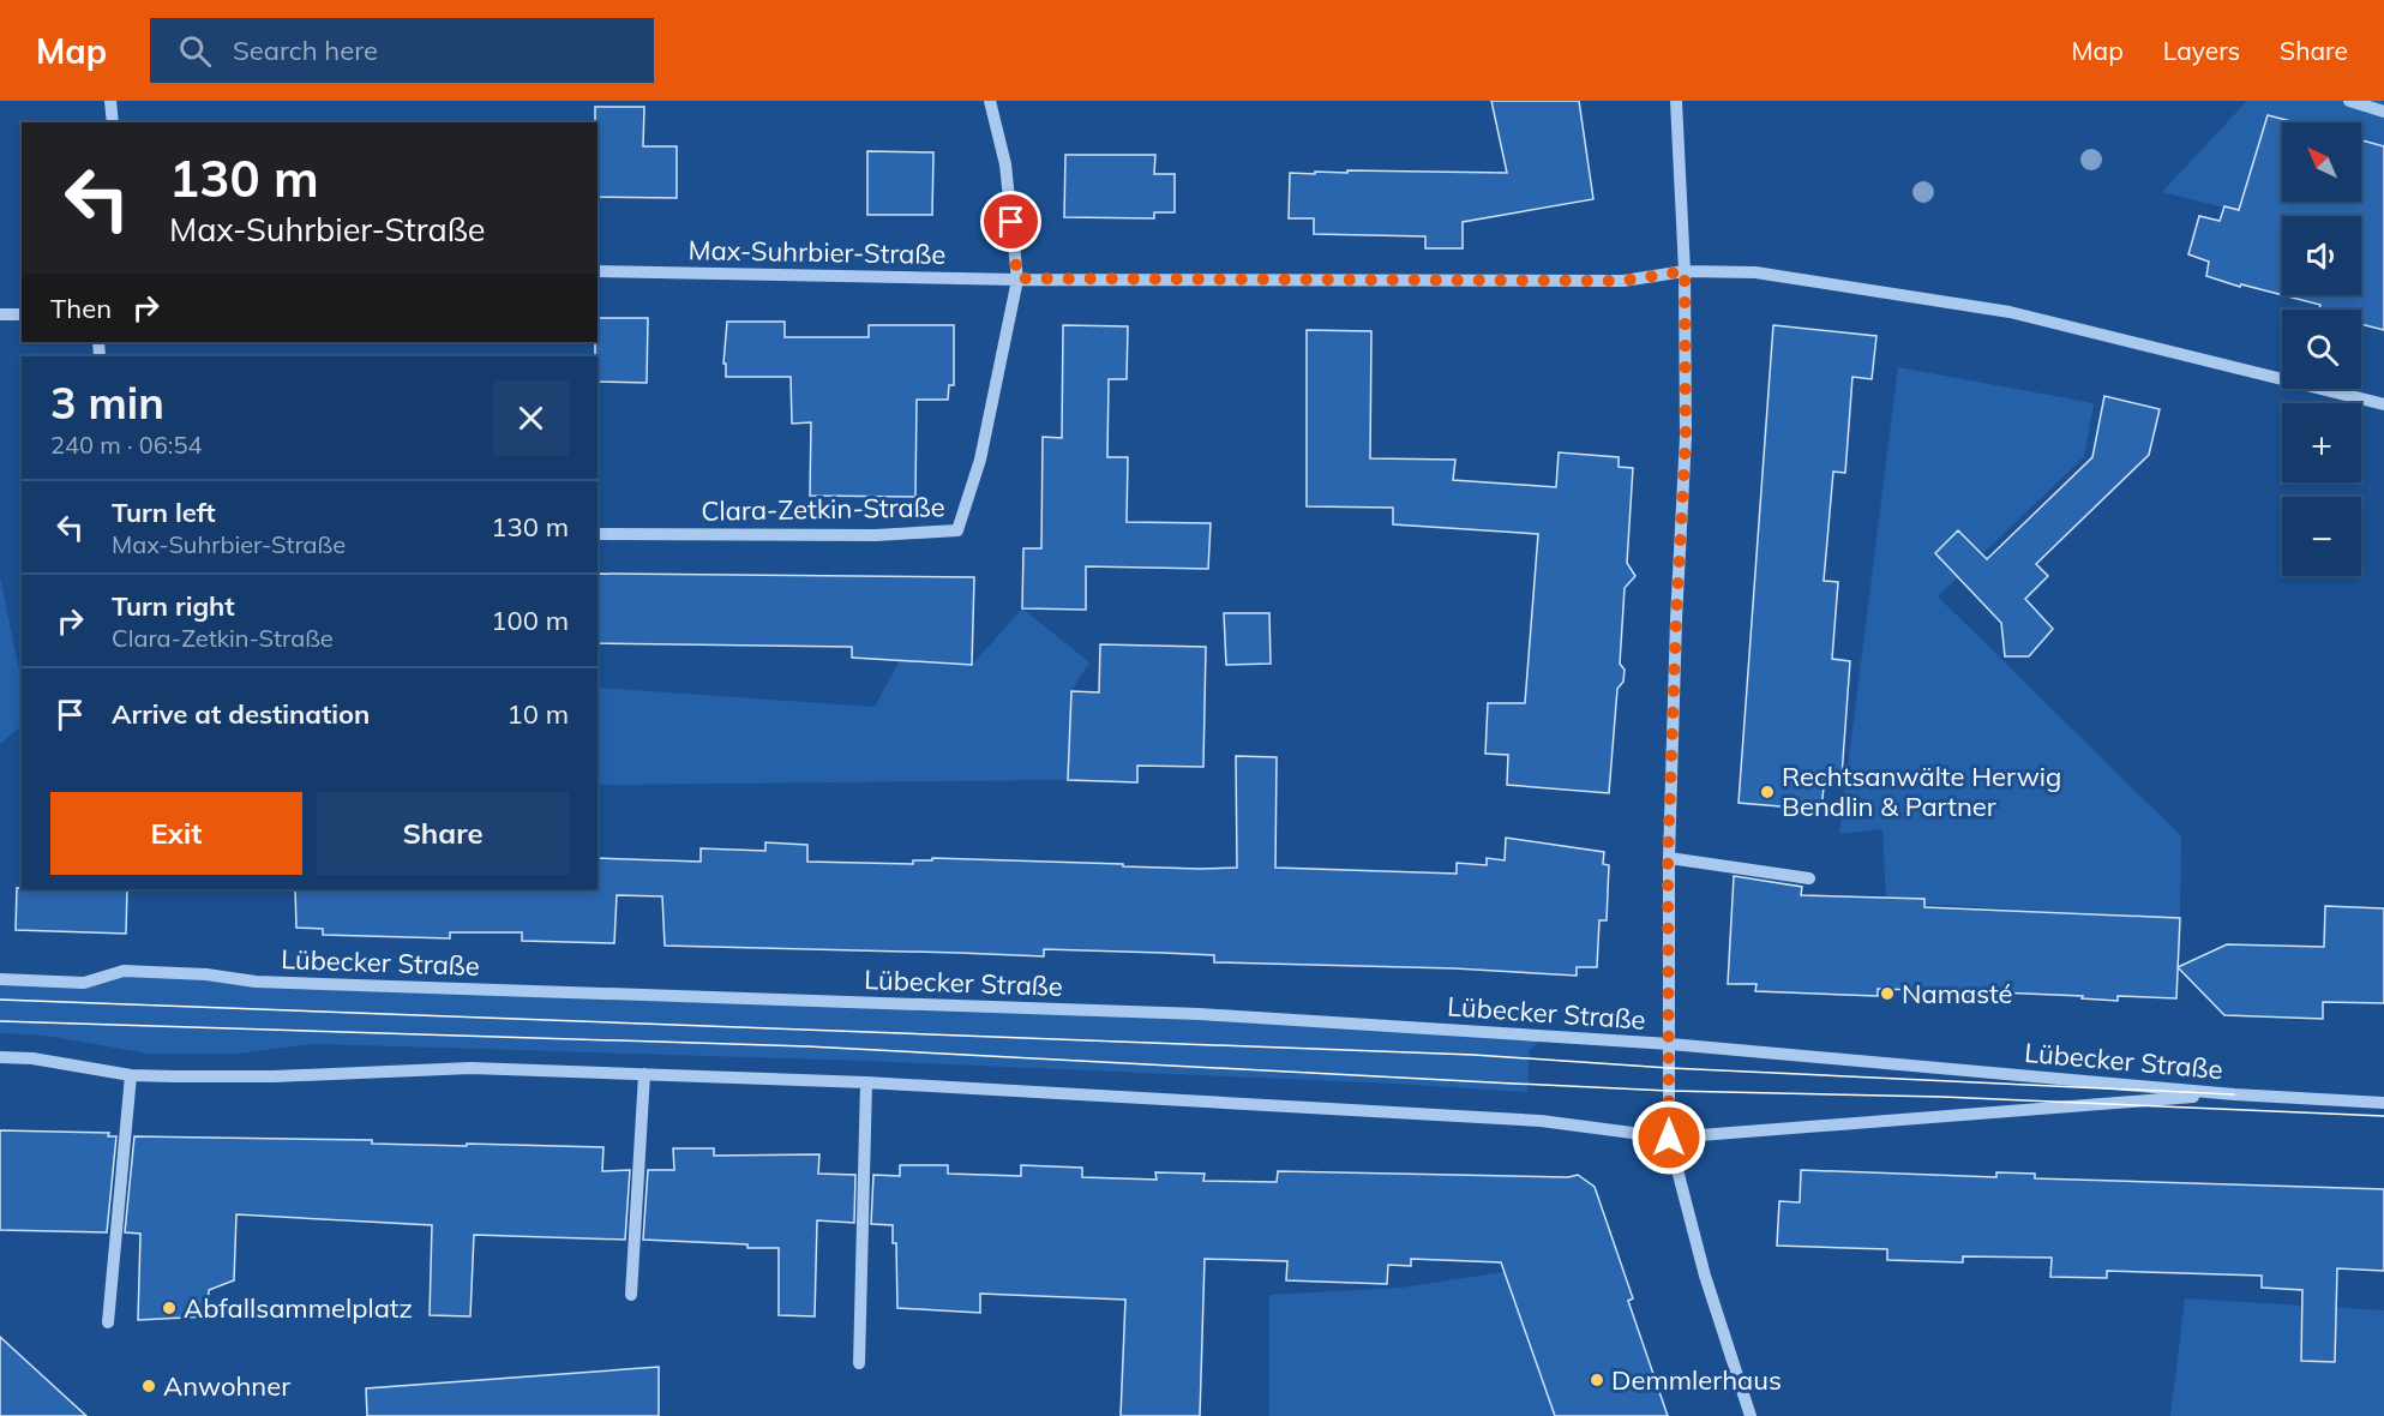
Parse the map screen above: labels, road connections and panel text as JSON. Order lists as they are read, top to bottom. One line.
{"streets":{"street":["Max-Suhrbier-Straße","Clara-Zetkin-Straße","Lübecker Straße"]},"crossings":[["Max-Suhrbier-Straße","Clara-Zetkin-Straße"]],"places":["Rechtsanwälte Herwig Bendlin & Partner","Namasté","Abfallsammelplatz","Demmlerhaus","Anwohner"],"north":"top left","page":{"header":"Map","search":"Search here","nav":["Map","Layers","Share"],"map_buttons":["+","−"],"turn":["130 m","Max-Suhrbier-Straße"],"then":"Then","heading":["3 min","240 m · 06:54"],"list":[{"name":"Turn left","note":"Max-Suhrbier-Straße","value":"130 m"},{"name":"Turn right","note":"Clara-Zetkin-Straße","value":"100 m"},{"name":"Arrive at destination","value":"10 m"}],"buttons":["Exit","Share"]}}
